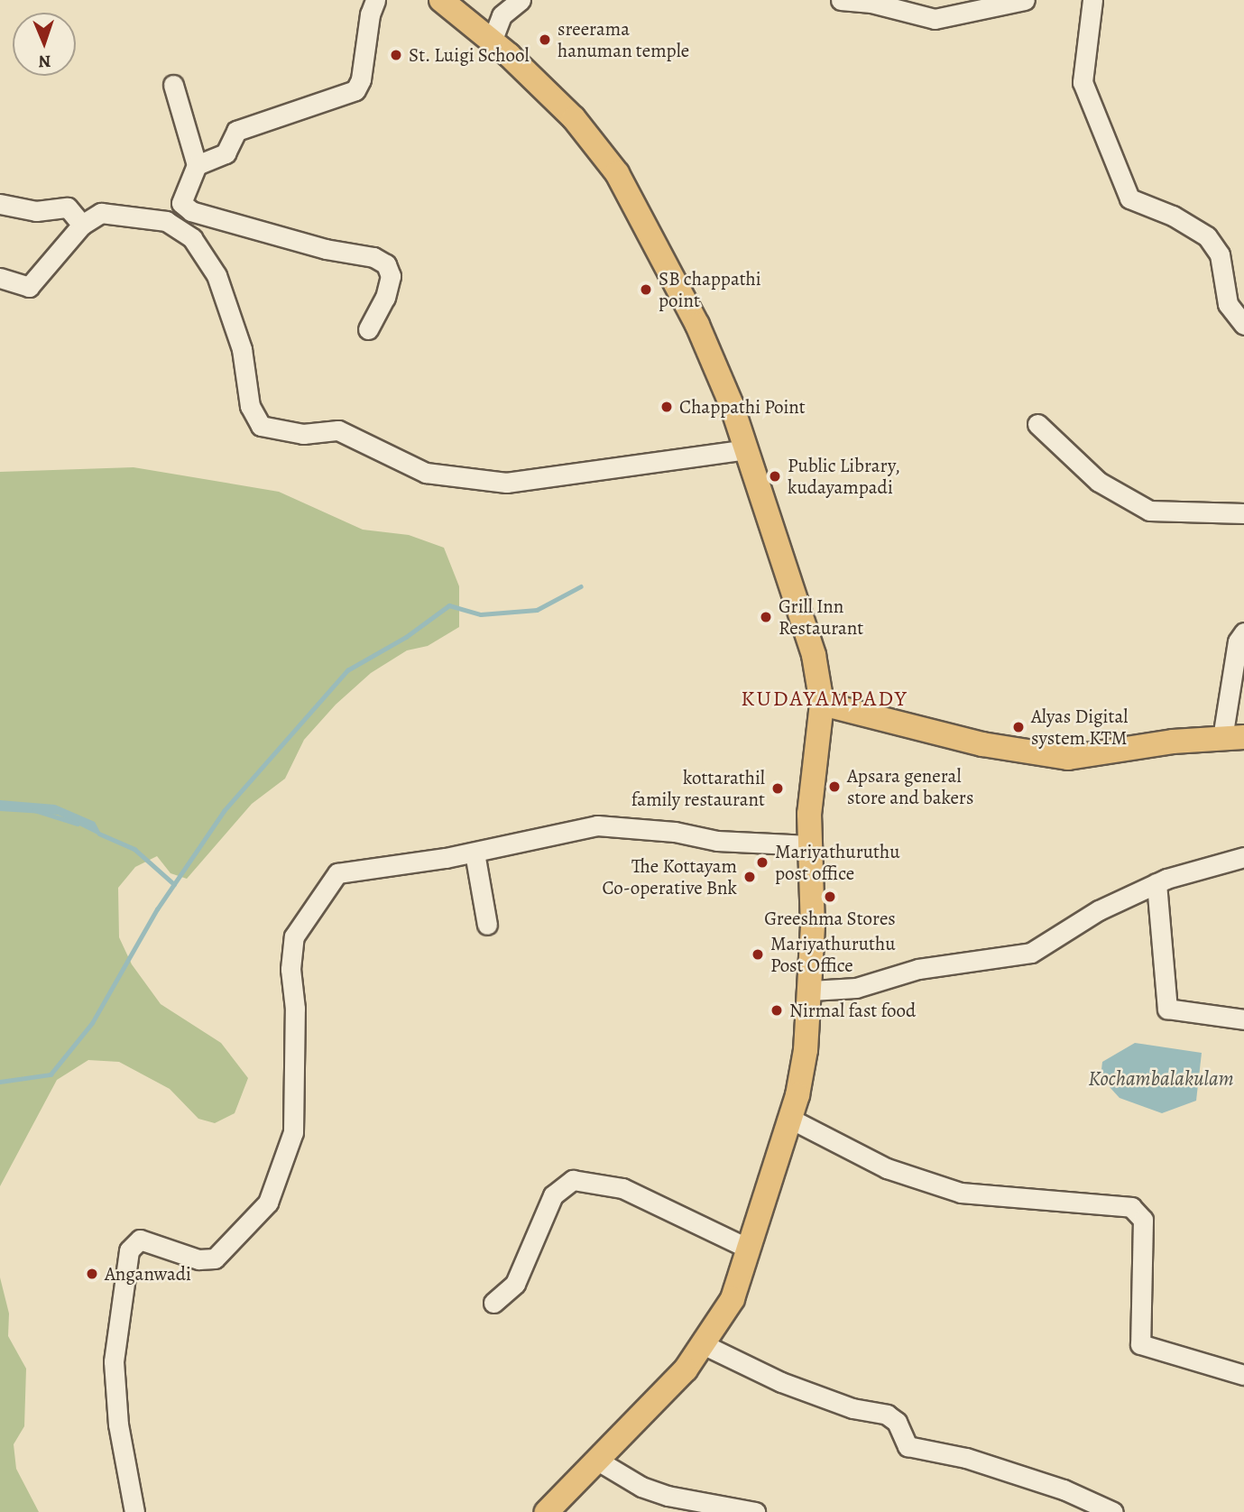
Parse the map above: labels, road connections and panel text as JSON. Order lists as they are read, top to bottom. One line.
{"districts":["KUDAYAMPADY"],"water":["Kochambalakulam"],"places":["sreerama hanuman temple","St. Luigi School","SB chappathi point","Chappathi Point","Public Library, kudayampadi","Grill Inn Restaurant","Alyas Digital system KTM","Apsara general store and bakers","kottarathil family restaurant","Mariyathuruthu post office","The Kottayam Co-operative Bnk","Greeshma Stores","Mariyathuruthu Post Office","Nirmal fast food","Anganwadi"],"north":"bottom"}
